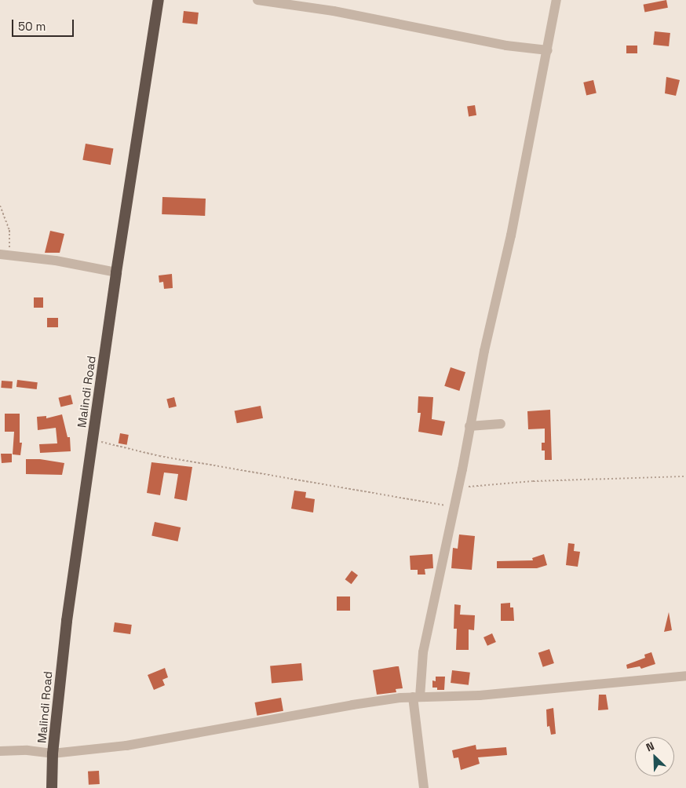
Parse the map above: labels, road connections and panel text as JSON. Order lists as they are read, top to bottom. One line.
{"streets":{"highway":["Malindi Road"]},"scale_bar":"50 m","north":"top left"}
